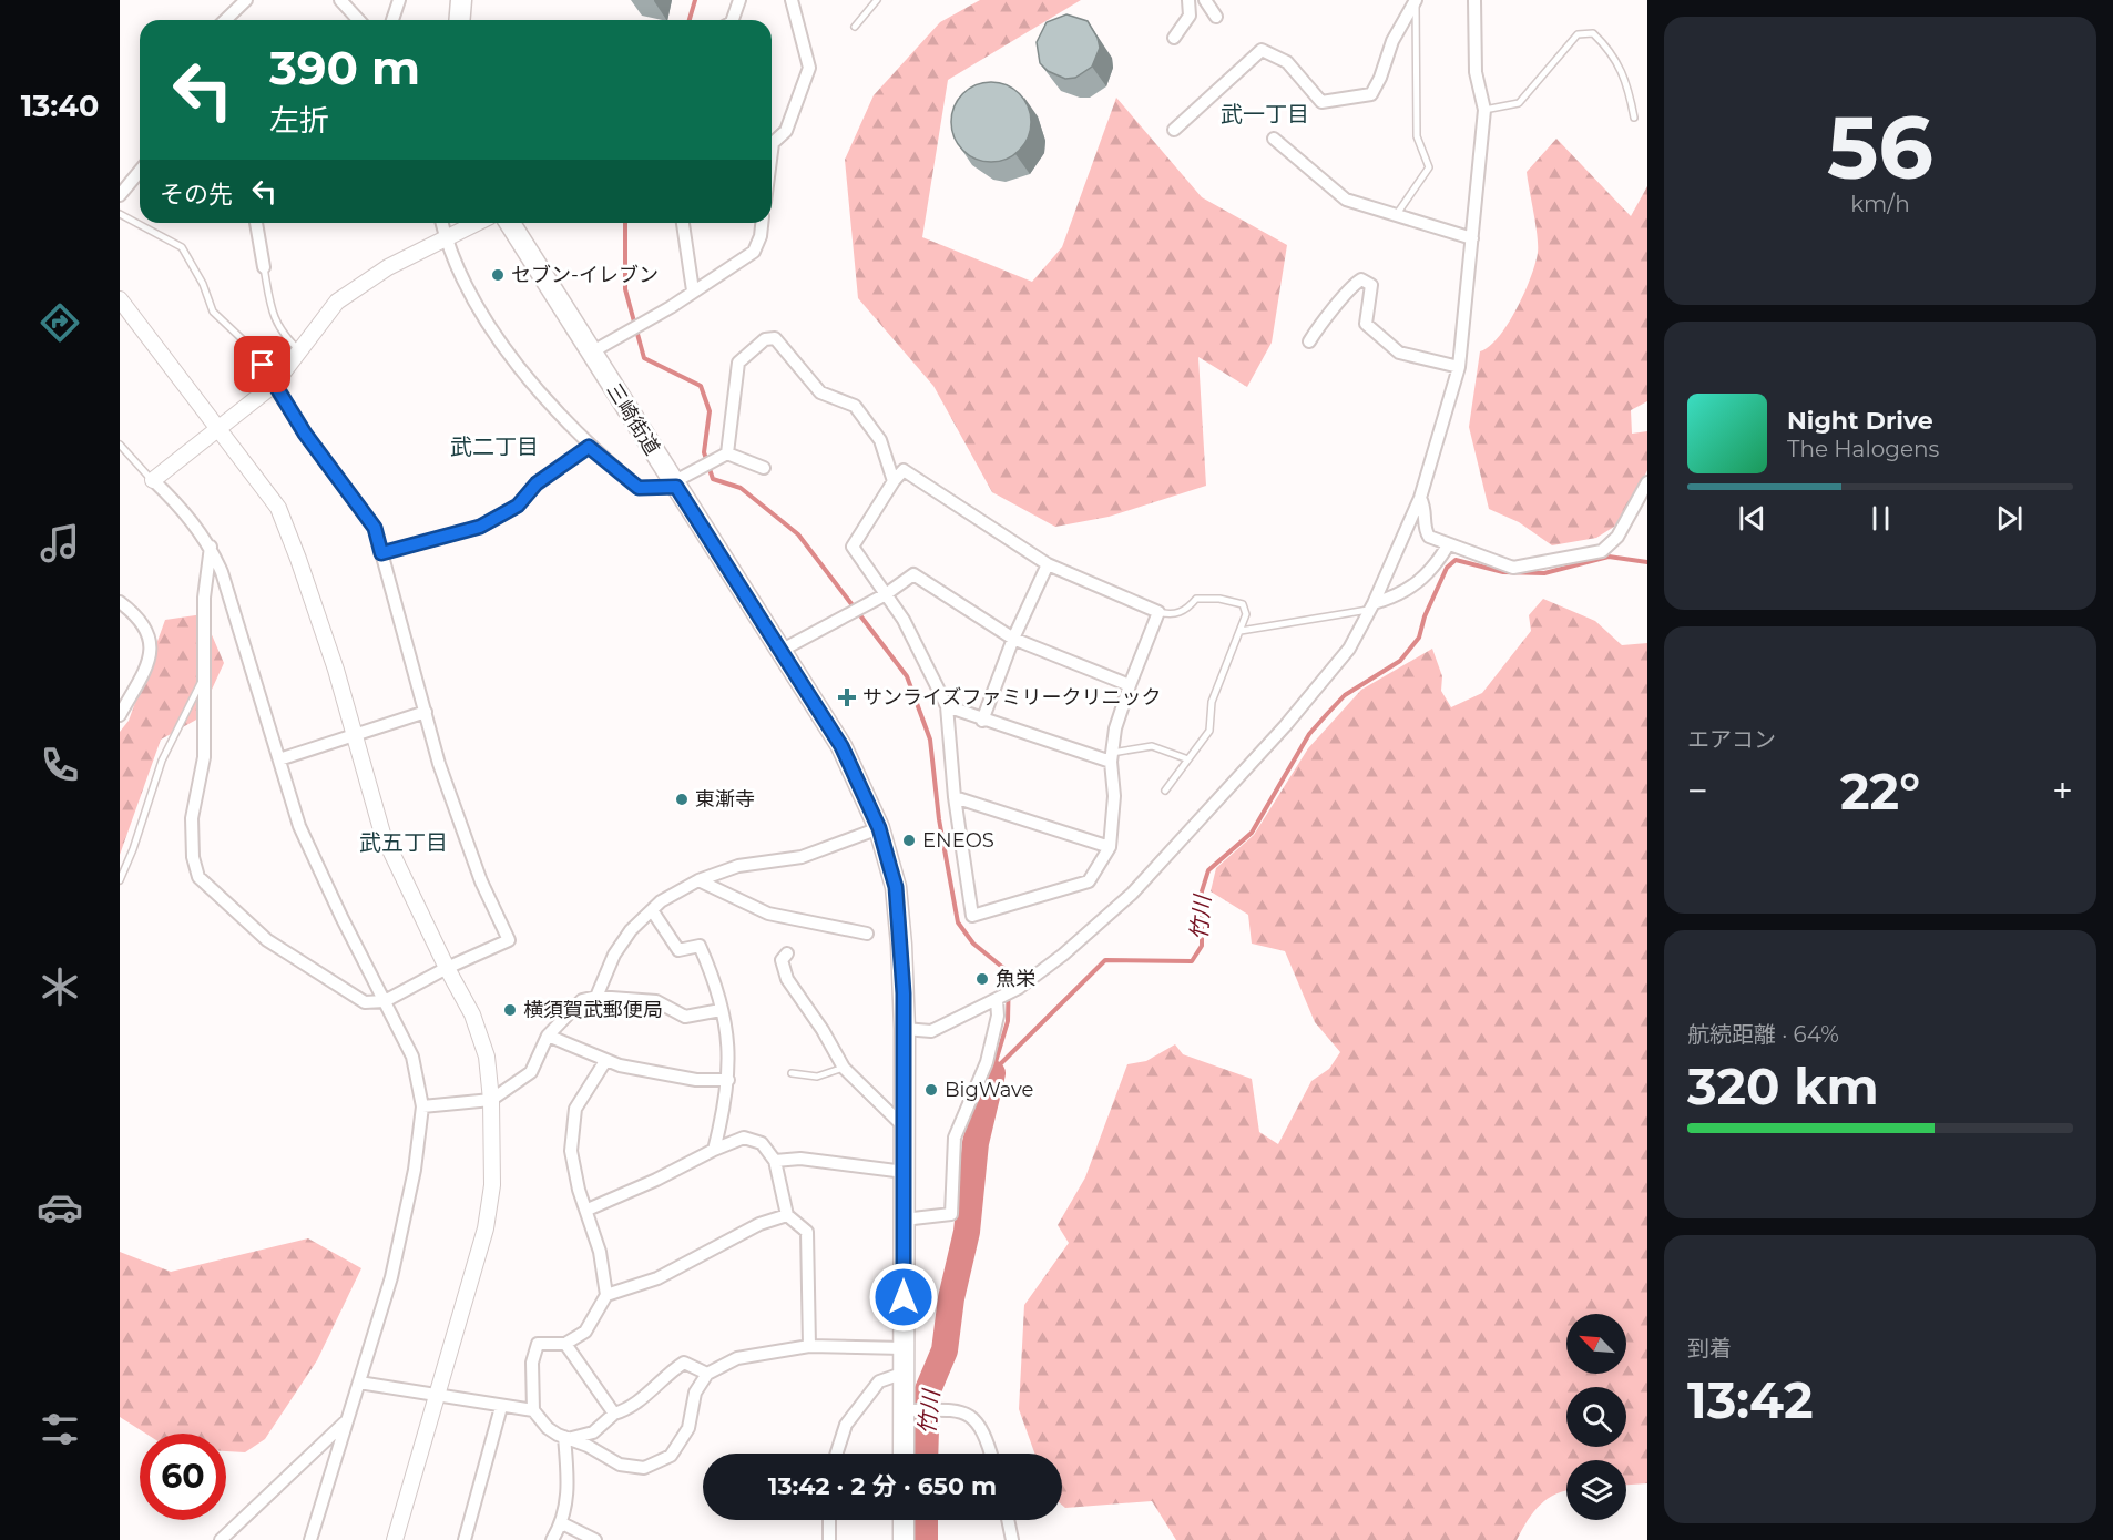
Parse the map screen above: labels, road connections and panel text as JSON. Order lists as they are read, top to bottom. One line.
{"streets":{"main road":["三崎街道"]},"districts":["武一丁目","武二丁目","武五丁目"],"water":["竹川"],"places":{"other":["セブン-イレブン","東漸寺","ENEOS","魚栄","横須賀武郵便局","BigWave"],"health":["サンライズファミリークリニック"]},"north":"top left","page":{"tabs":"13:40","tile":[["56","km/h"],"エアコン",["航続距離 · 64%","320 km"],["到着","13:42"]],"turn":["390 m","左折"],"then":"その先","song":["Night Drive","The Halogens"],"heat":["−","22°","+"],"limit":"60","trip":"13:42 · 2 分 · 650 m"}}
